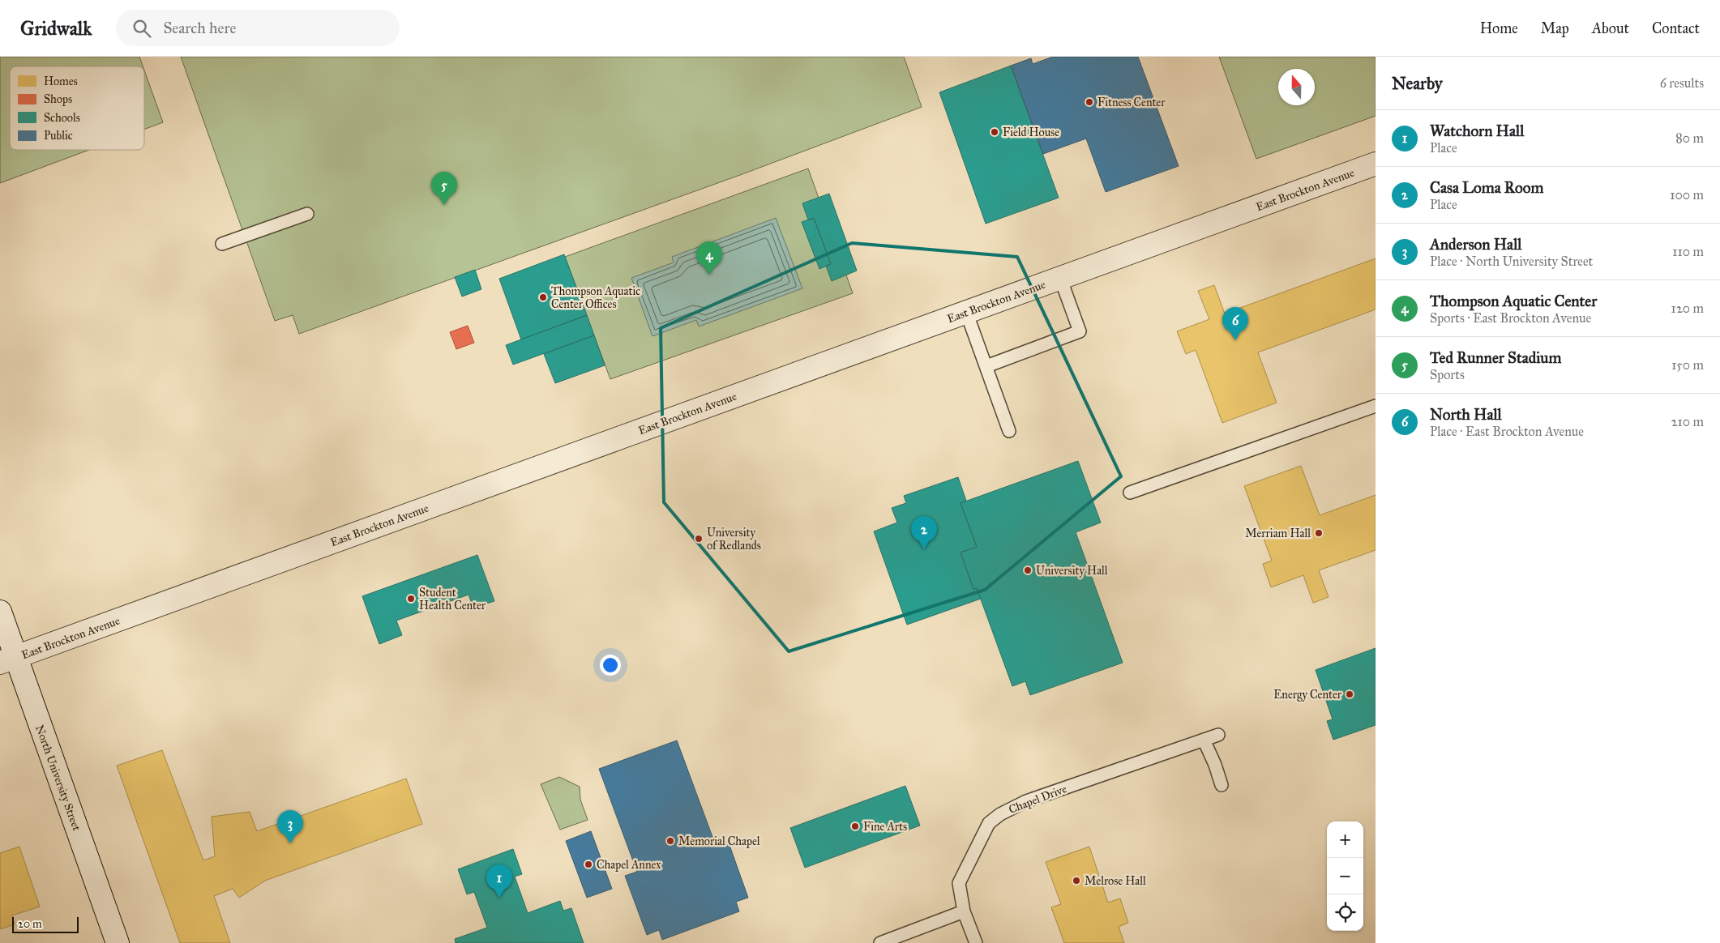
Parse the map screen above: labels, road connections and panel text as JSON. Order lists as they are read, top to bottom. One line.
{"streets":{"street":["East Brockton Avenue","North University Street"],"lane":["Chapel Drive"]},"crossings":[["East Brockton Avenue","North University Street"]],"places":["Fitness Center","Field House","Thompson Aquatic Center Offices","Merriam Hall","University of Redlands","University Hall","Student Health Center","Energy Center","Fine Arts","Memorial Chapel","Chapel Annex","Melrose Hall"],"legend":["Homes","Shops","Schools","Public"],"scale_bar":"20 m","north":"top","page":{"header":"Gridwalk","search":"Search here","nav":["Home","Map","About","Contact"],"heading":["Nearby","6 results"],"list":[{"mark":"1","name":"Watchorn Hall","note":"Place","value":"80 m"},{"mark":"2","name":"Casa Loma Room","note":"Place","value":"100 m"},{"mark":"3","name":"Anderson Hall","note":"Place · North University Street","value":"110 m"},{"mark":"4","name":"Thompson Aquatic Center","note":"Sports · East Brockton Avenue","value":"120 m"},{"mark":"5","name":"Ted Runner Stadium","note":"Sports","value":"150 m"},{"mark":"6","name":"North Hall","note":"Place · East Brockton Avenue","value":"210 m"}],"pins":["5","4","6","2","3","1"],"map_buttons":["+","−"],"scale":"20 m"}}
